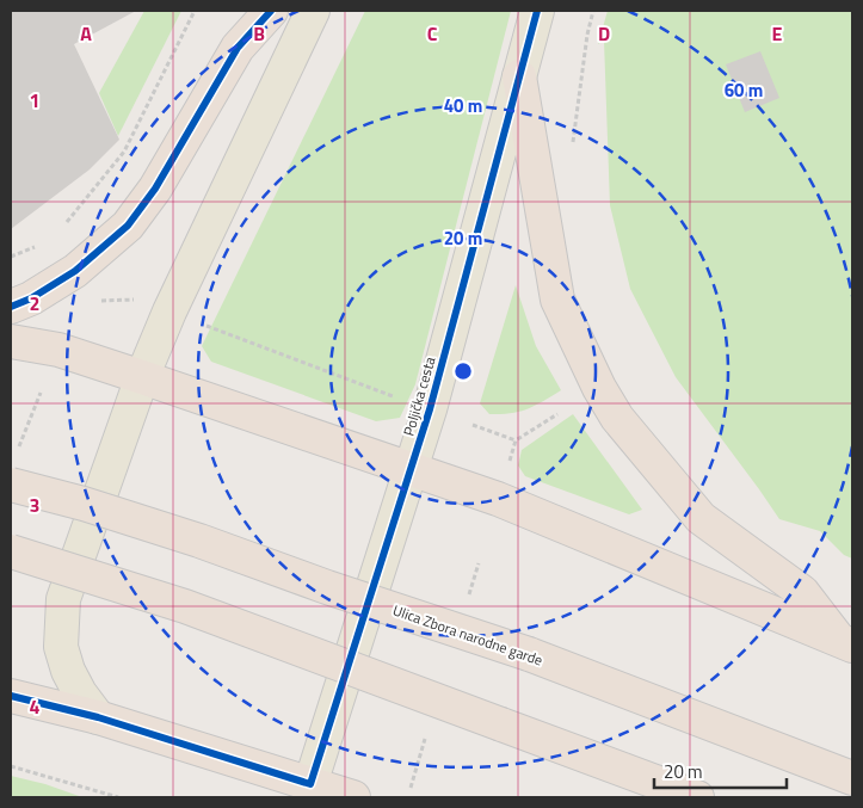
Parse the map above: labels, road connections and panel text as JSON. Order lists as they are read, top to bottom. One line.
{"streets":{"highway":["Ulica Zbora narodne garde"],"main road":["Poljička cesta"]},"scale_bar":"20 m","grid":{"columns":["A","B","C","D","E"],"rows":["1","2","3","4"]},"rings":["60 m","40 m","20 m"]}
